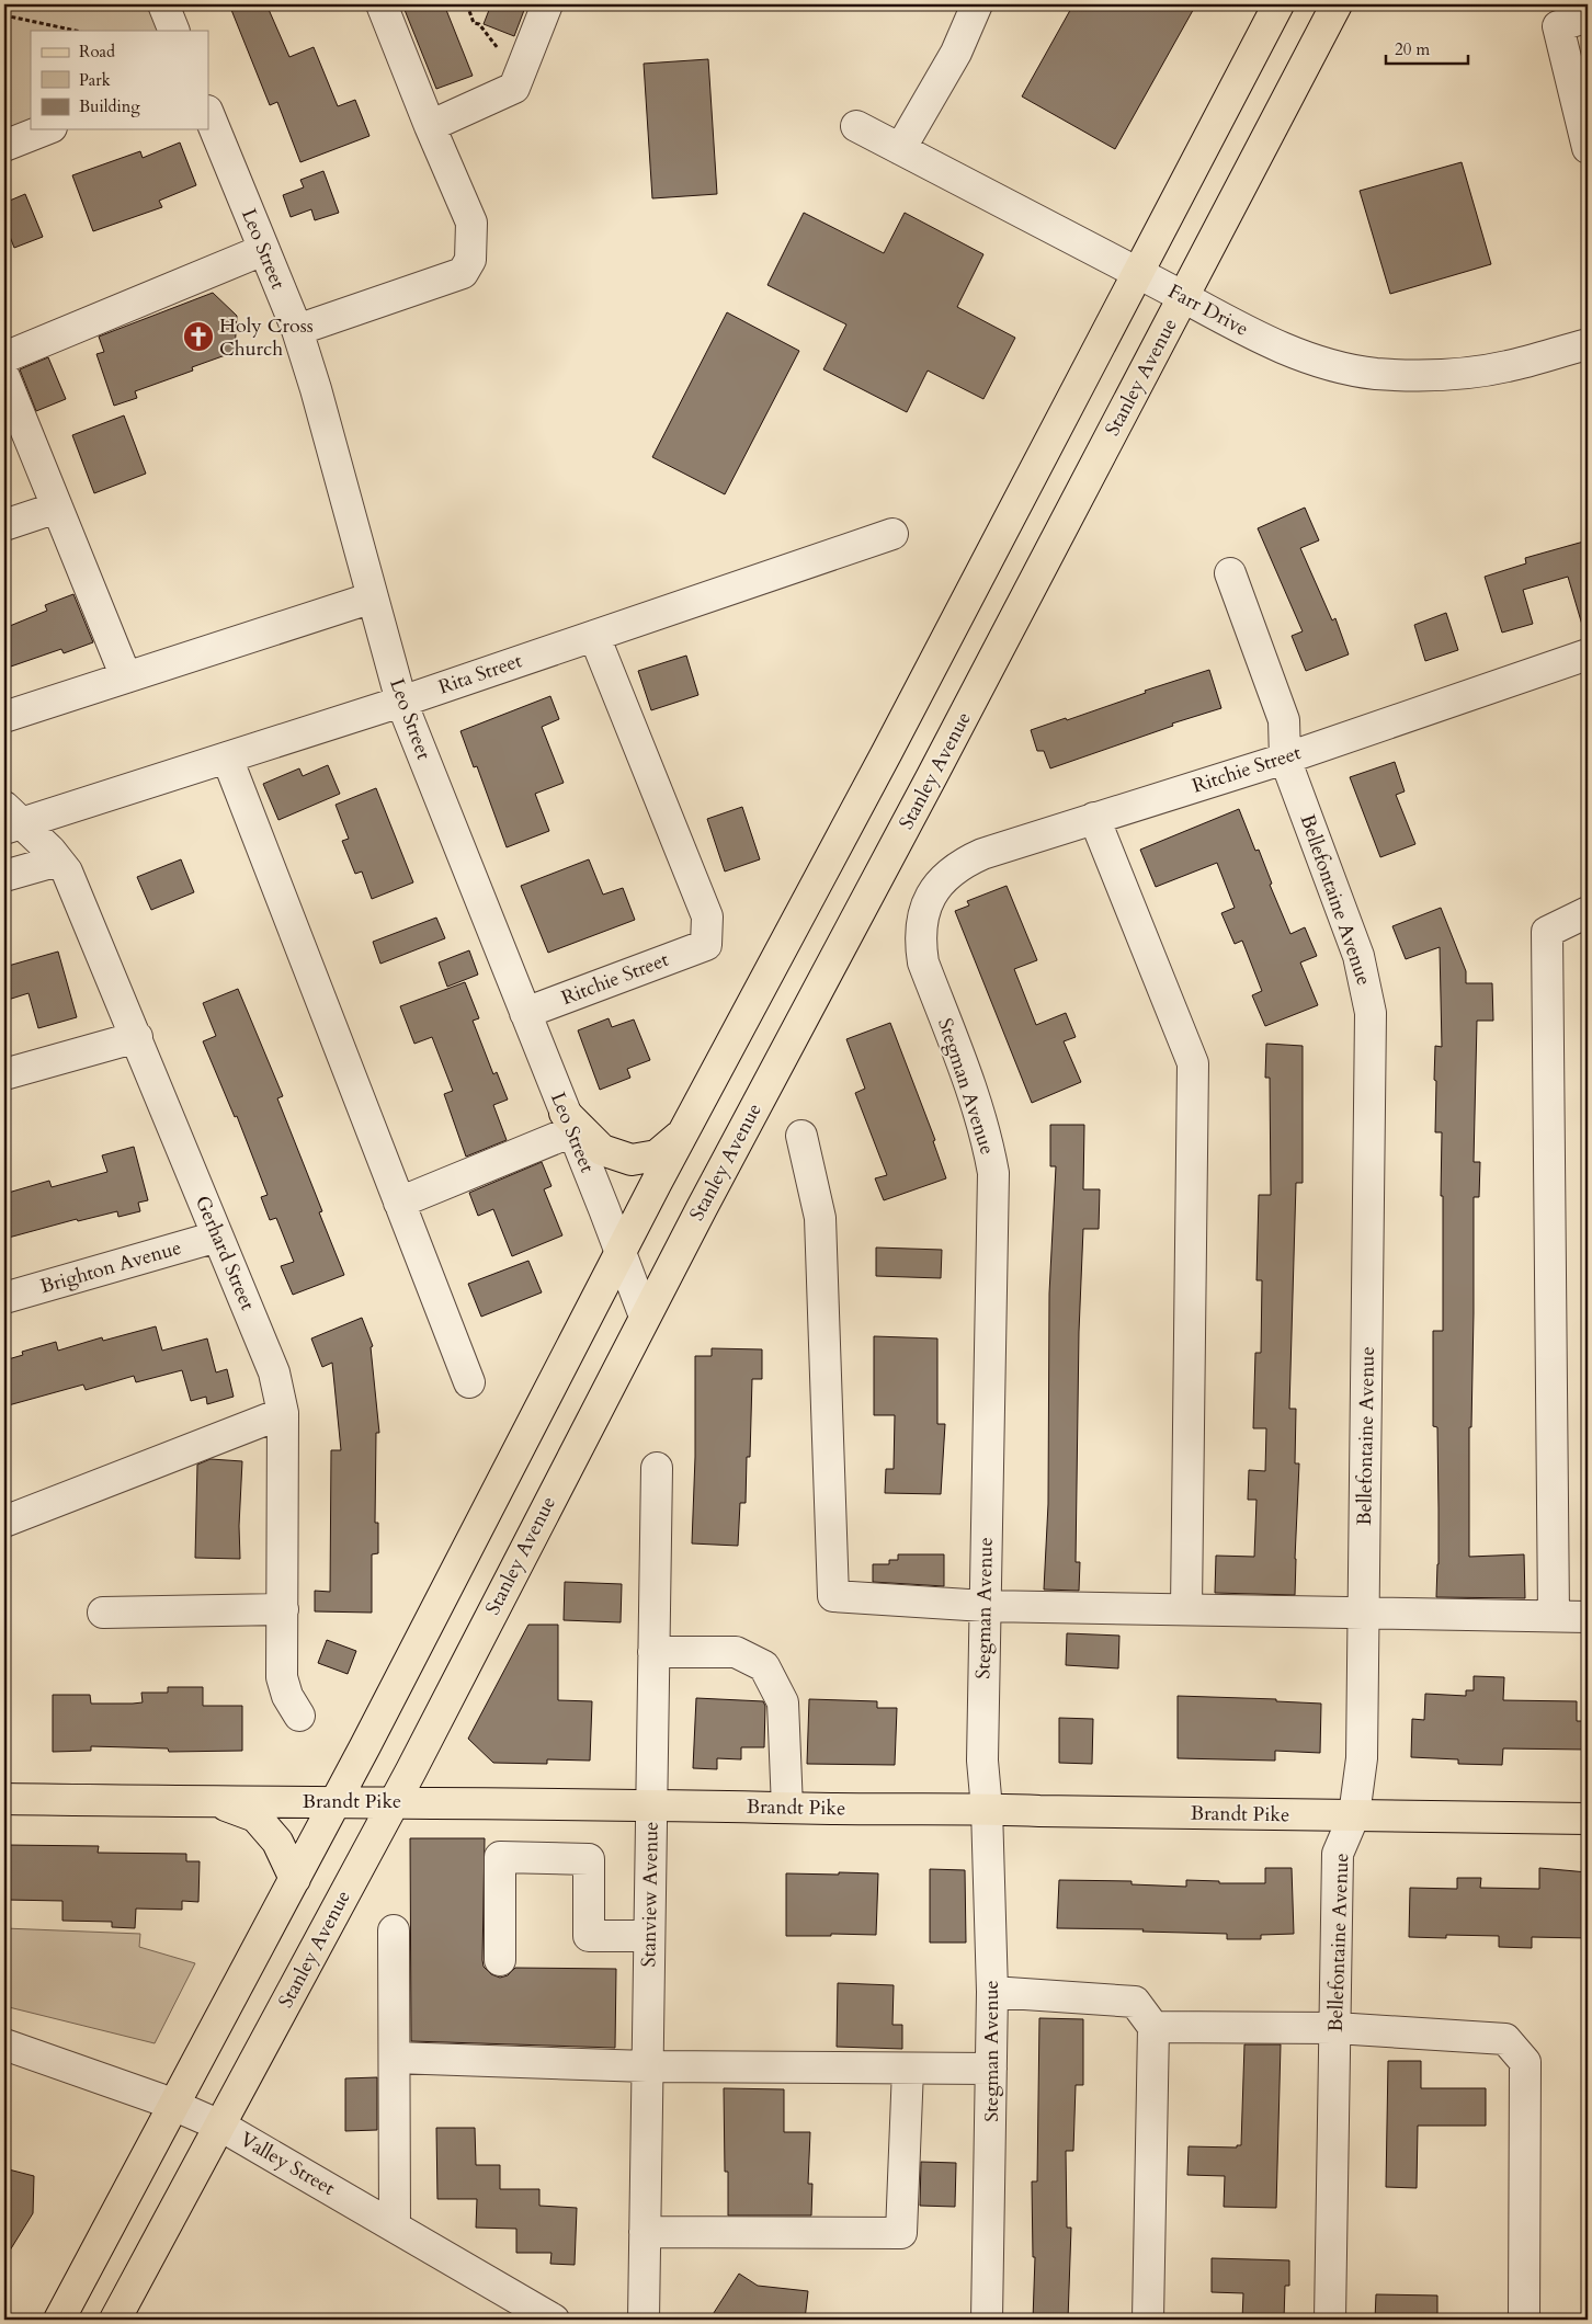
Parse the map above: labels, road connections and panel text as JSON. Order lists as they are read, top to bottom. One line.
{"streets":{"main road":["Stanley Avenue","Brandt Pike"],"street":["Leo Street","Farr Drive","Rita Street","Ritchie Street","Bellefontaine Avenue","Stegman Avenue","Gerhard Street","Brighton Avenue","Stanview Avenue","Valley Street"]},"crossings":[["Leo Street","Stanley Avenue"],["Leo Street","Rita Street"],["Leo Street","Ritchie Street"],["Farr Drive","Stanley Avenue"],["Stanley Avenue","Brandt Pike"],["Stanley Avenue","Valley Street"],["Rita Street","Ritchie Street"],["Rita Street","Gerhard Street"],["Ritchie Street","Bellefontaine Avenue"],["Ritchie Street","Stegman Avenue"],["Bellefontaine Avenue","Brandt Pike"],["Stegman Avenue","Brandt Pike"],["Gerhard Street","Brighton Avenue"],["Brandt Pike","Stanview Avenue"]],"places":{"church":["Holy Cross Church"]},"legend":["Road","Park","Building"],"scale_bar":"20 m"}
